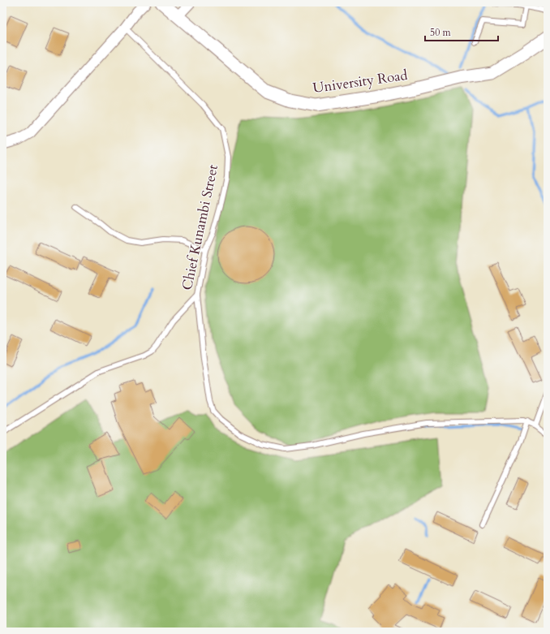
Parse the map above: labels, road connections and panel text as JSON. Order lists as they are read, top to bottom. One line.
{"streets":{"street":["University Road"],"lane":["Chief Kunambi Street"]},"scale_bar":"50 m"}
